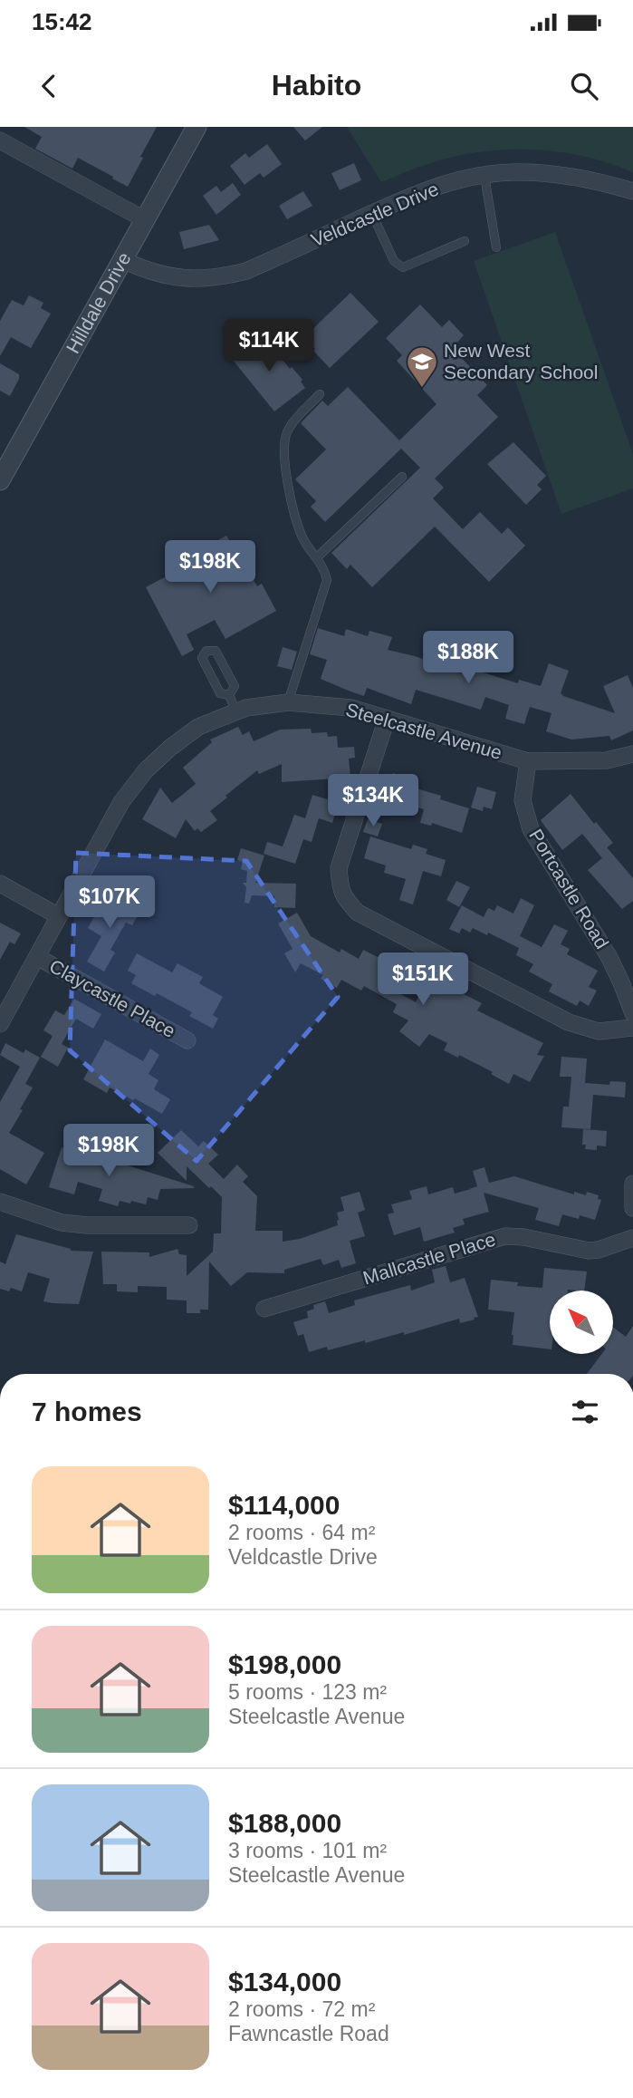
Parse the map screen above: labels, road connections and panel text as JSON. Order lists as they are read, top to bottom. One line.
{"streets":{"street":["Veldcastle Drive","Hilldale Drive","Steelcastle Avenue","Portcastle Road","Claycastle Place","Mallcastle Place"]},"crossings":[["Veldcastle Drive","Hilldale Drive"],["Steelcastle Avenue","Portcastle Road"],["Steelcastle Avenue","Claycastle Place"]],"places":{"school or university":["New West Secondary School"]},"north":"top left","page":{"status":"15:42","header":"Habito","price":["$114K","$198K","$188K","$134K","$107K","$151K","$198K"],"heading":"7 homes","list":[{"name":"$114,000","note":"2 rooms · 64 m² · Veldcastle Drive"},{"name":"$198,000","note":"5 rooms · 123 m² · Steelcastle Avenue"},{"name":"$188,000","note":"3 rooms · 101 m² · Steelcastle Avenue"},{"name":"$134,000","note":"2 rooms · 72 m² · Fawncastle Road"}]}}
